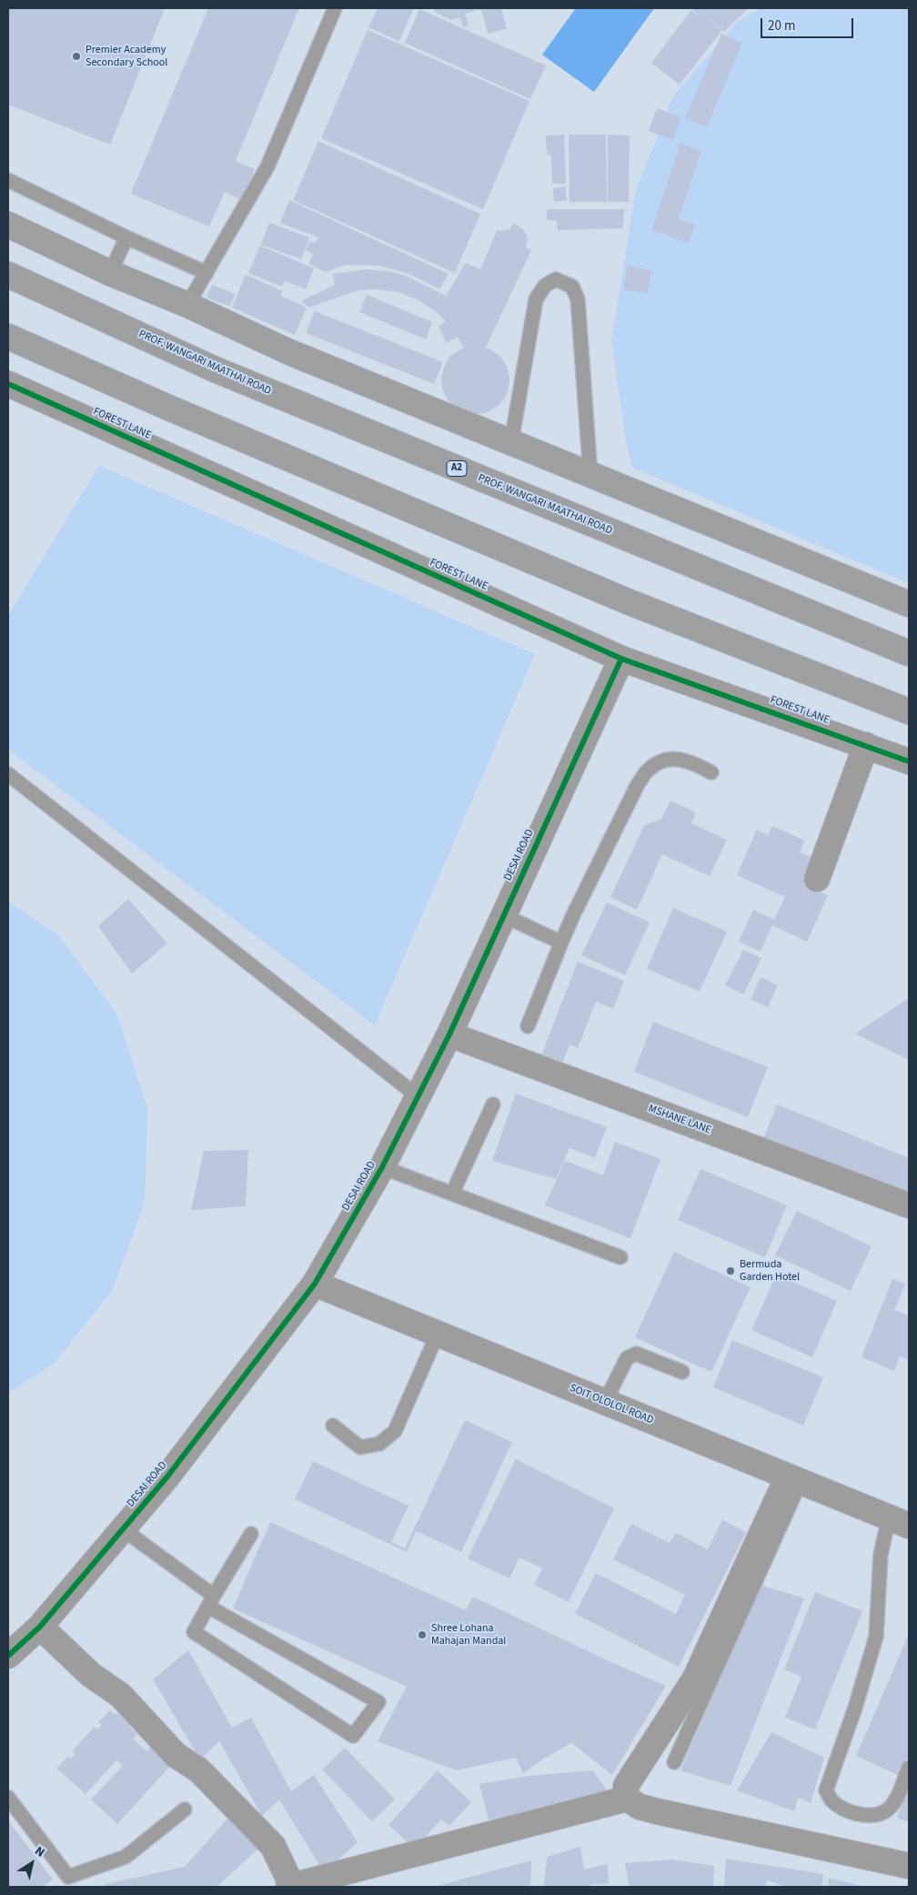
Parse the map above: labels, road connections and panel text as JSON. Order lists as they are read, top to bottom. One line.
{"streets":{"main road":["PROF. WANGARI MAATHAI ROAD","A2"],"street":["FOREST LANE","DESAI ROAD","MSHANE LANE","SOIT OLOLOL ROAD"]},"crossings":[["FOREST LANE","DESAI ROAD"],["DESAI ROAD","MSHANE LANE"],["DESAI ROAD","SOIT OLOLOL ROAD"]],"places":["Premier Academy Secondary School","Bermuda Garden Hotel","Shree Lohana Mahajan Mandal"],"scale_bar":"20 m","north":"top right"}
